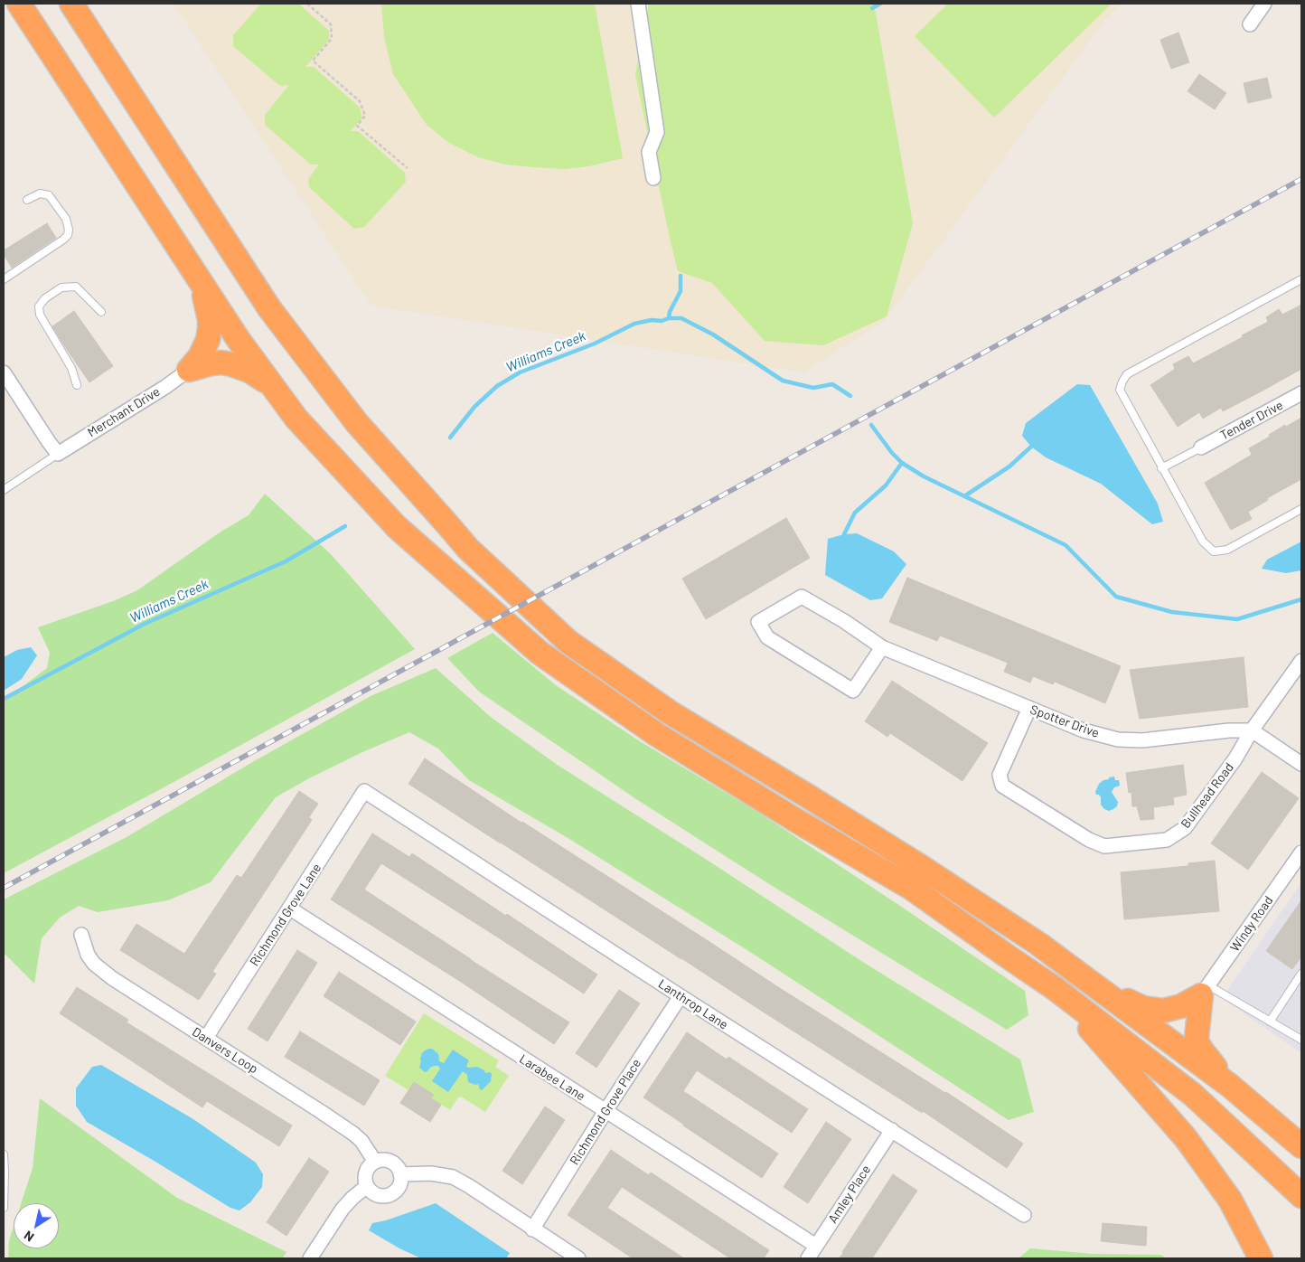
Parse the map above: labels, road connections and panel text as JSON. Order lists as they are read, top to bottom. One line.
{"streets":{"street":["Merchant Drive","Tender Drive","Spotter Drive","Bullhead Road","Richmond Grove Lane","Windy Road","Lanthrop Lane","Danvers Loop","Larabee Lane","Richmond Grove Place","Amley Place"]},"crossings":[["Spotter Drive","Bullhead Road"],["Richmond Grove Lane","Lanthrop Lane"],["Richmond Grove Lane","Danvers Loop"],["Richmond Grove Lane","Larabee Lane"],["Lanthrop Lane","Richmond Grove Place"],["Lanthrop Lane","Amley Place"],["Larabee Lane","Richmond Grove Place"],["Larabee Lane","Amley Place"]],"water":["Williams Creek"],"north":"bottom left"}
